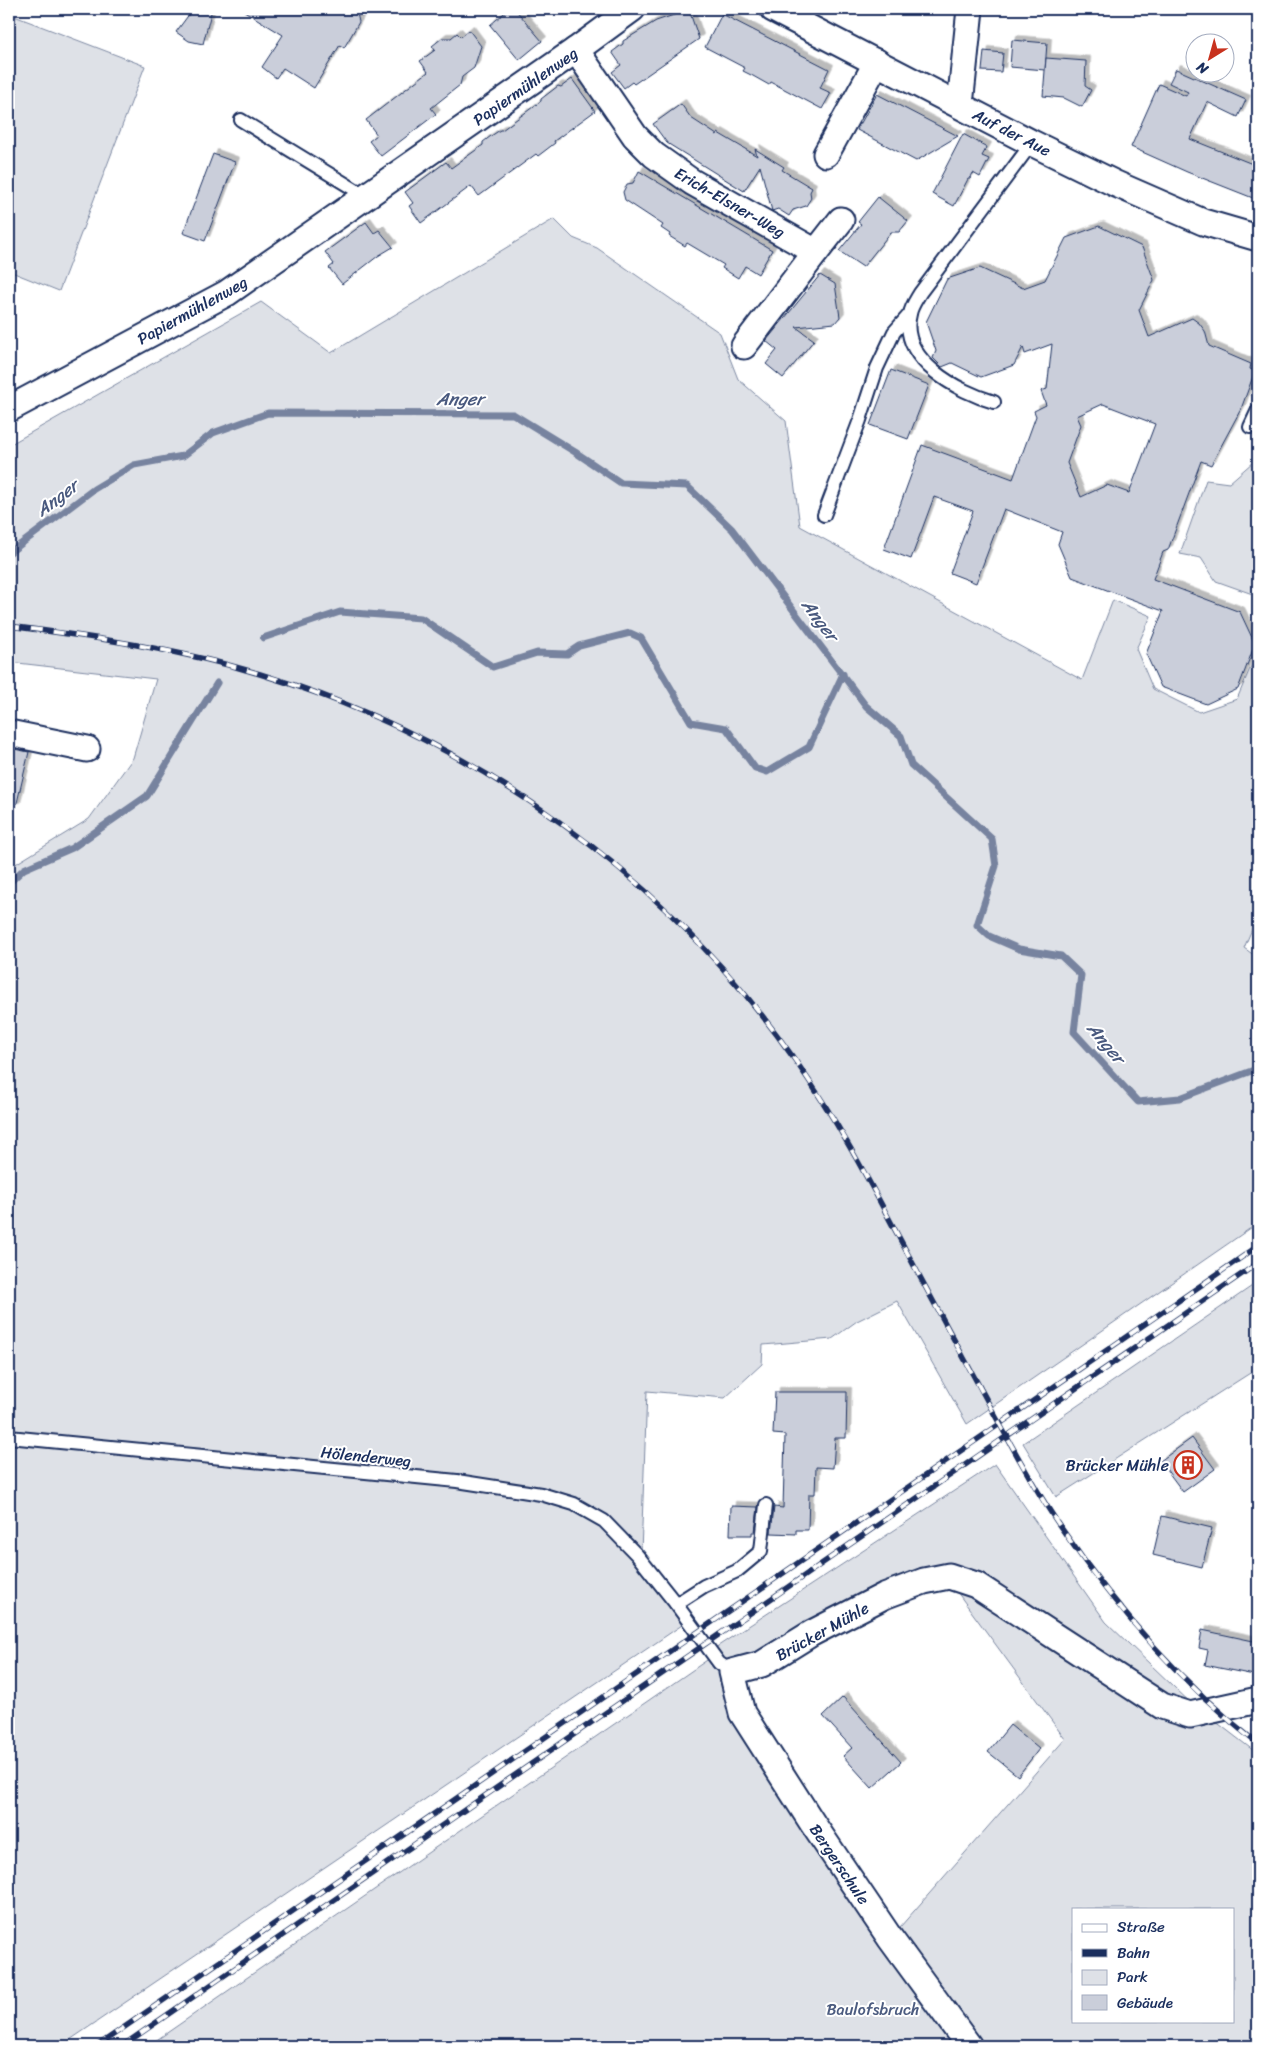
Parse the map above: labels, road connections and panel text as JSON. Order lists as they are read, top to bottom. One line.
{"streets":{"street":["Papiermühlenweg","Auf der Aue","Erich-Elsner-Weg","Brücker Mühle","Bergerschule"],"lane":["Hölenderweg"]},"crossings":[["Papiermühlenweg","Erich-Elsner-Weg"],["Hölenderweg","Brücker Mühle"],["Hölenderweg","Bergerschule"],["Brücker Mühle","Bergerschule"]],"water":["Anger"],"parks":["Baulofsbruch"],"places":{"building":["Brücker Mühle"]},"legend":["Straße","Bahn","Park","Gebäude"],"north":"bottom left"}
